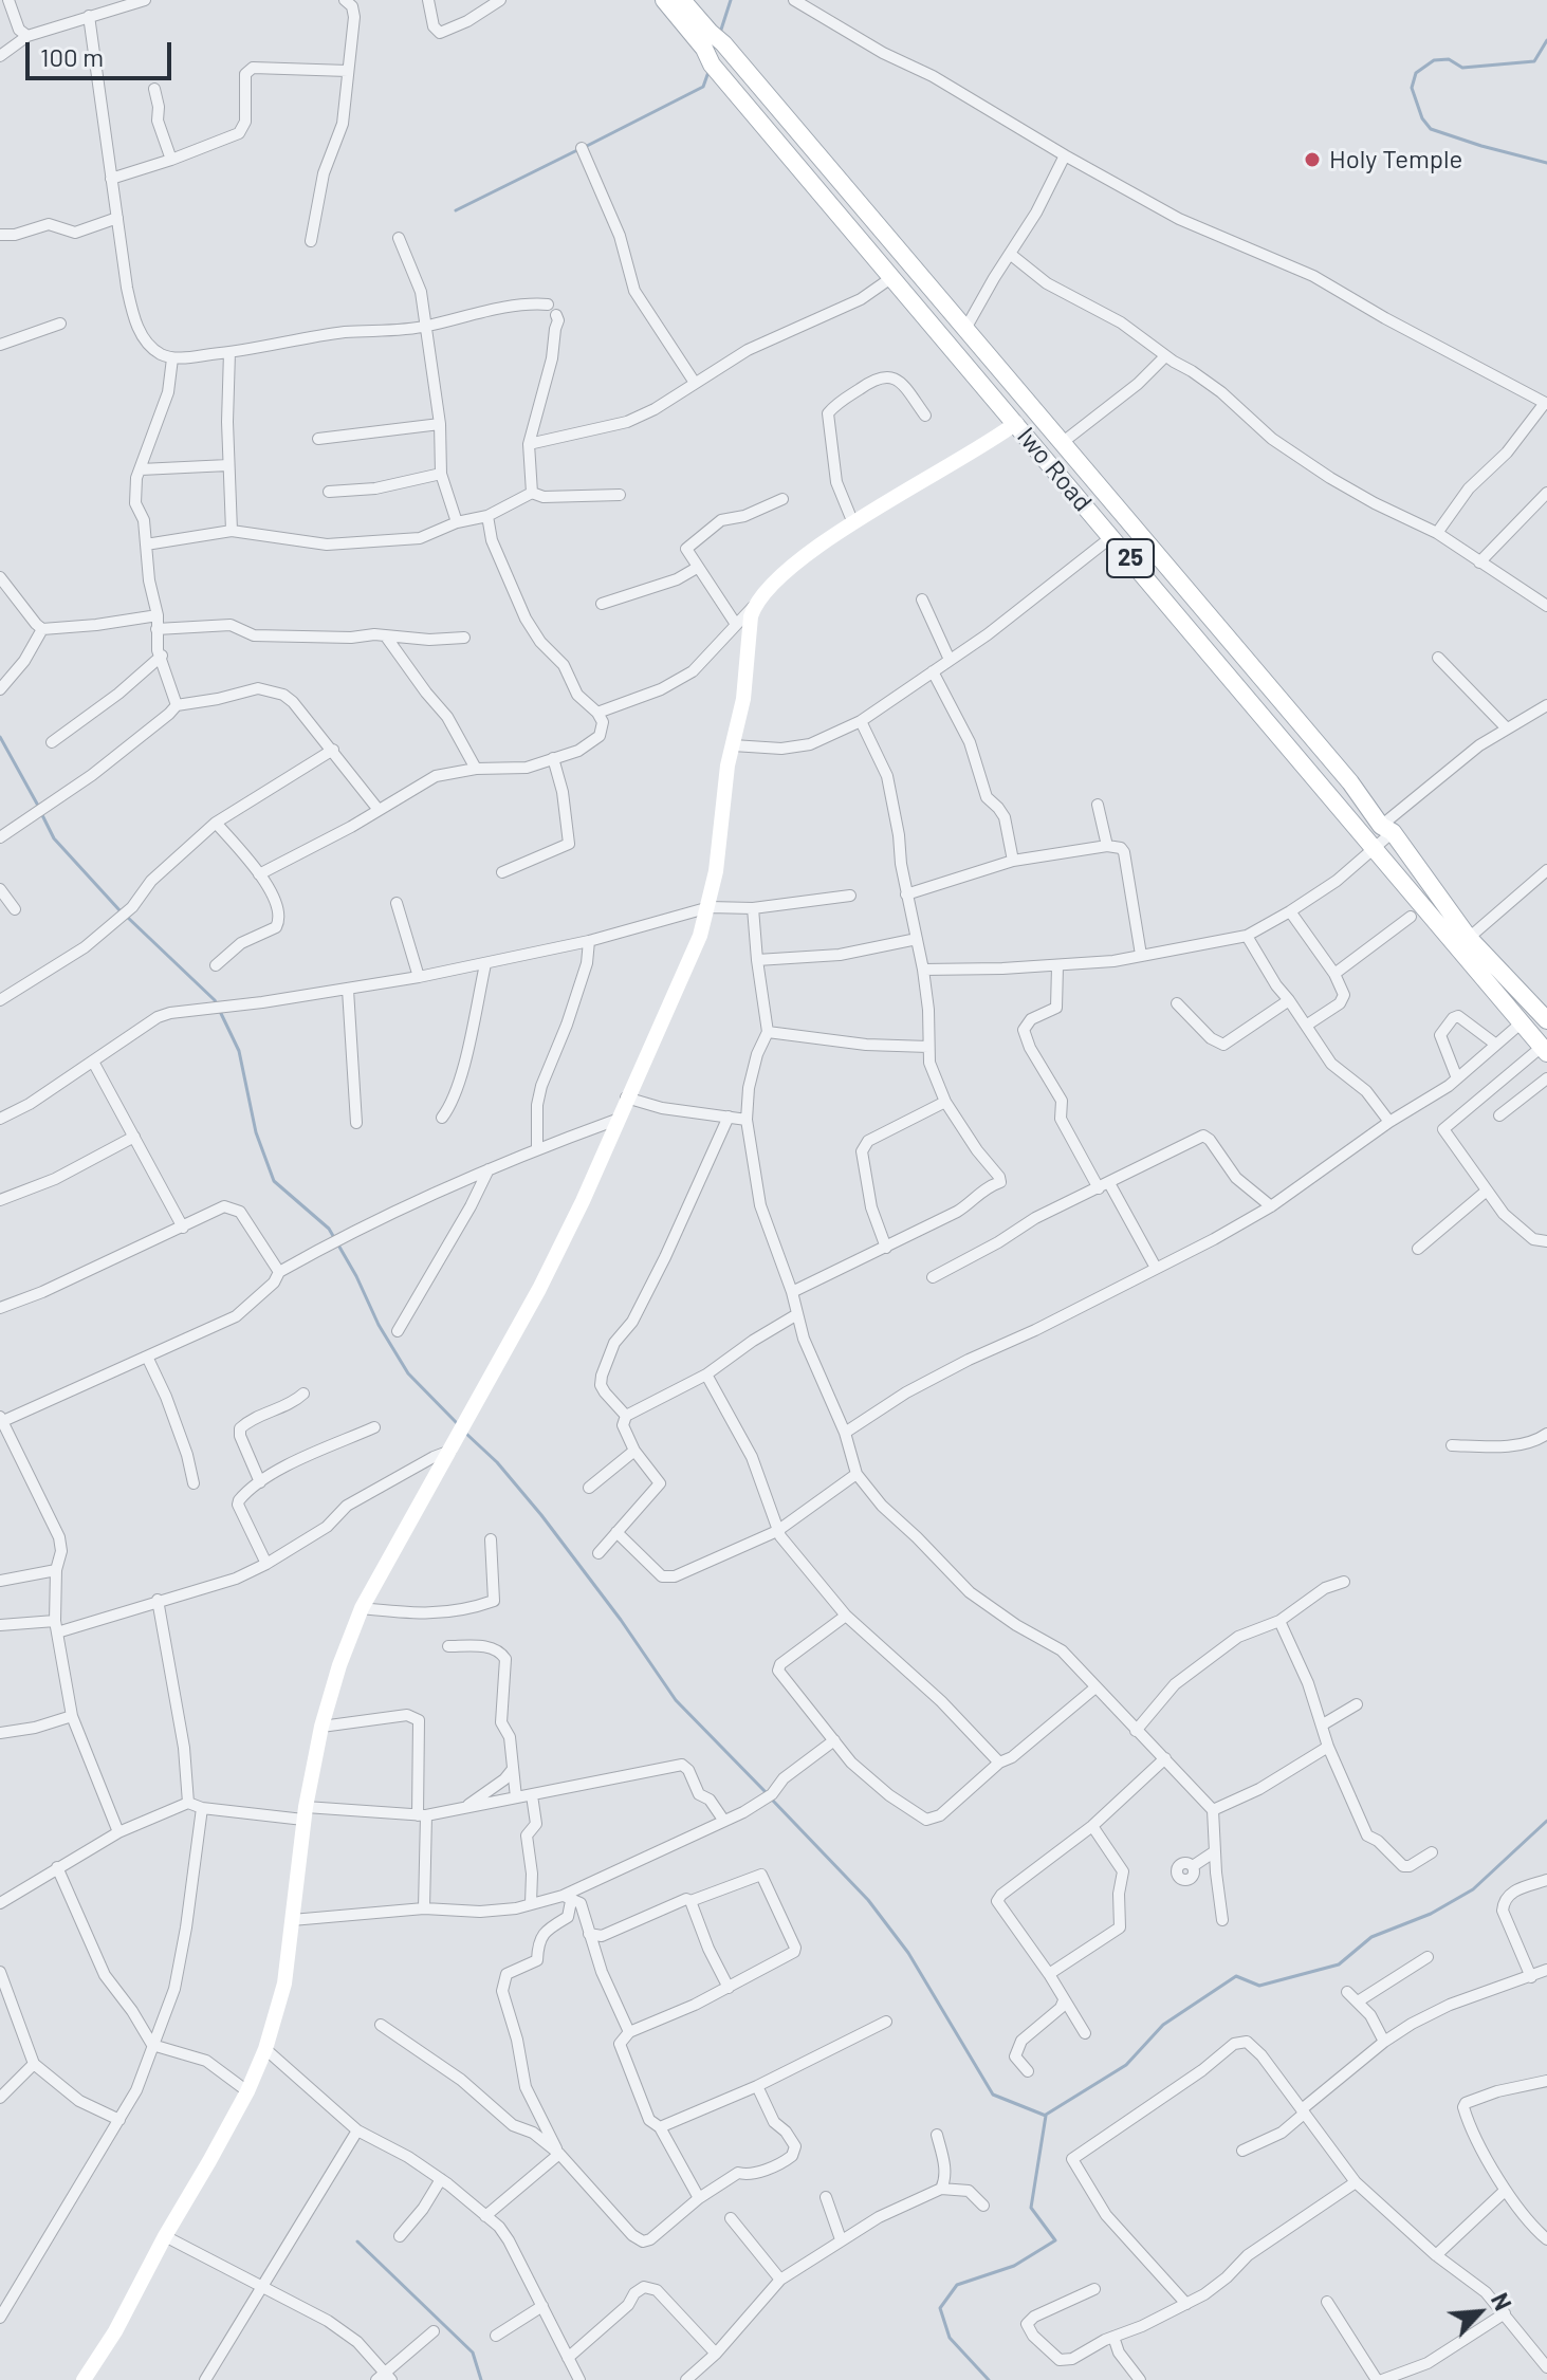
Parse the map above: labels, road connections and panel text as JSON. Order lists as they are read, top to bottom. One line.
{"streets":{"main road":["Iwo Road","25"]},"places":["Holy Temple"],"scale_bar":"100 m","north":"top right"}
